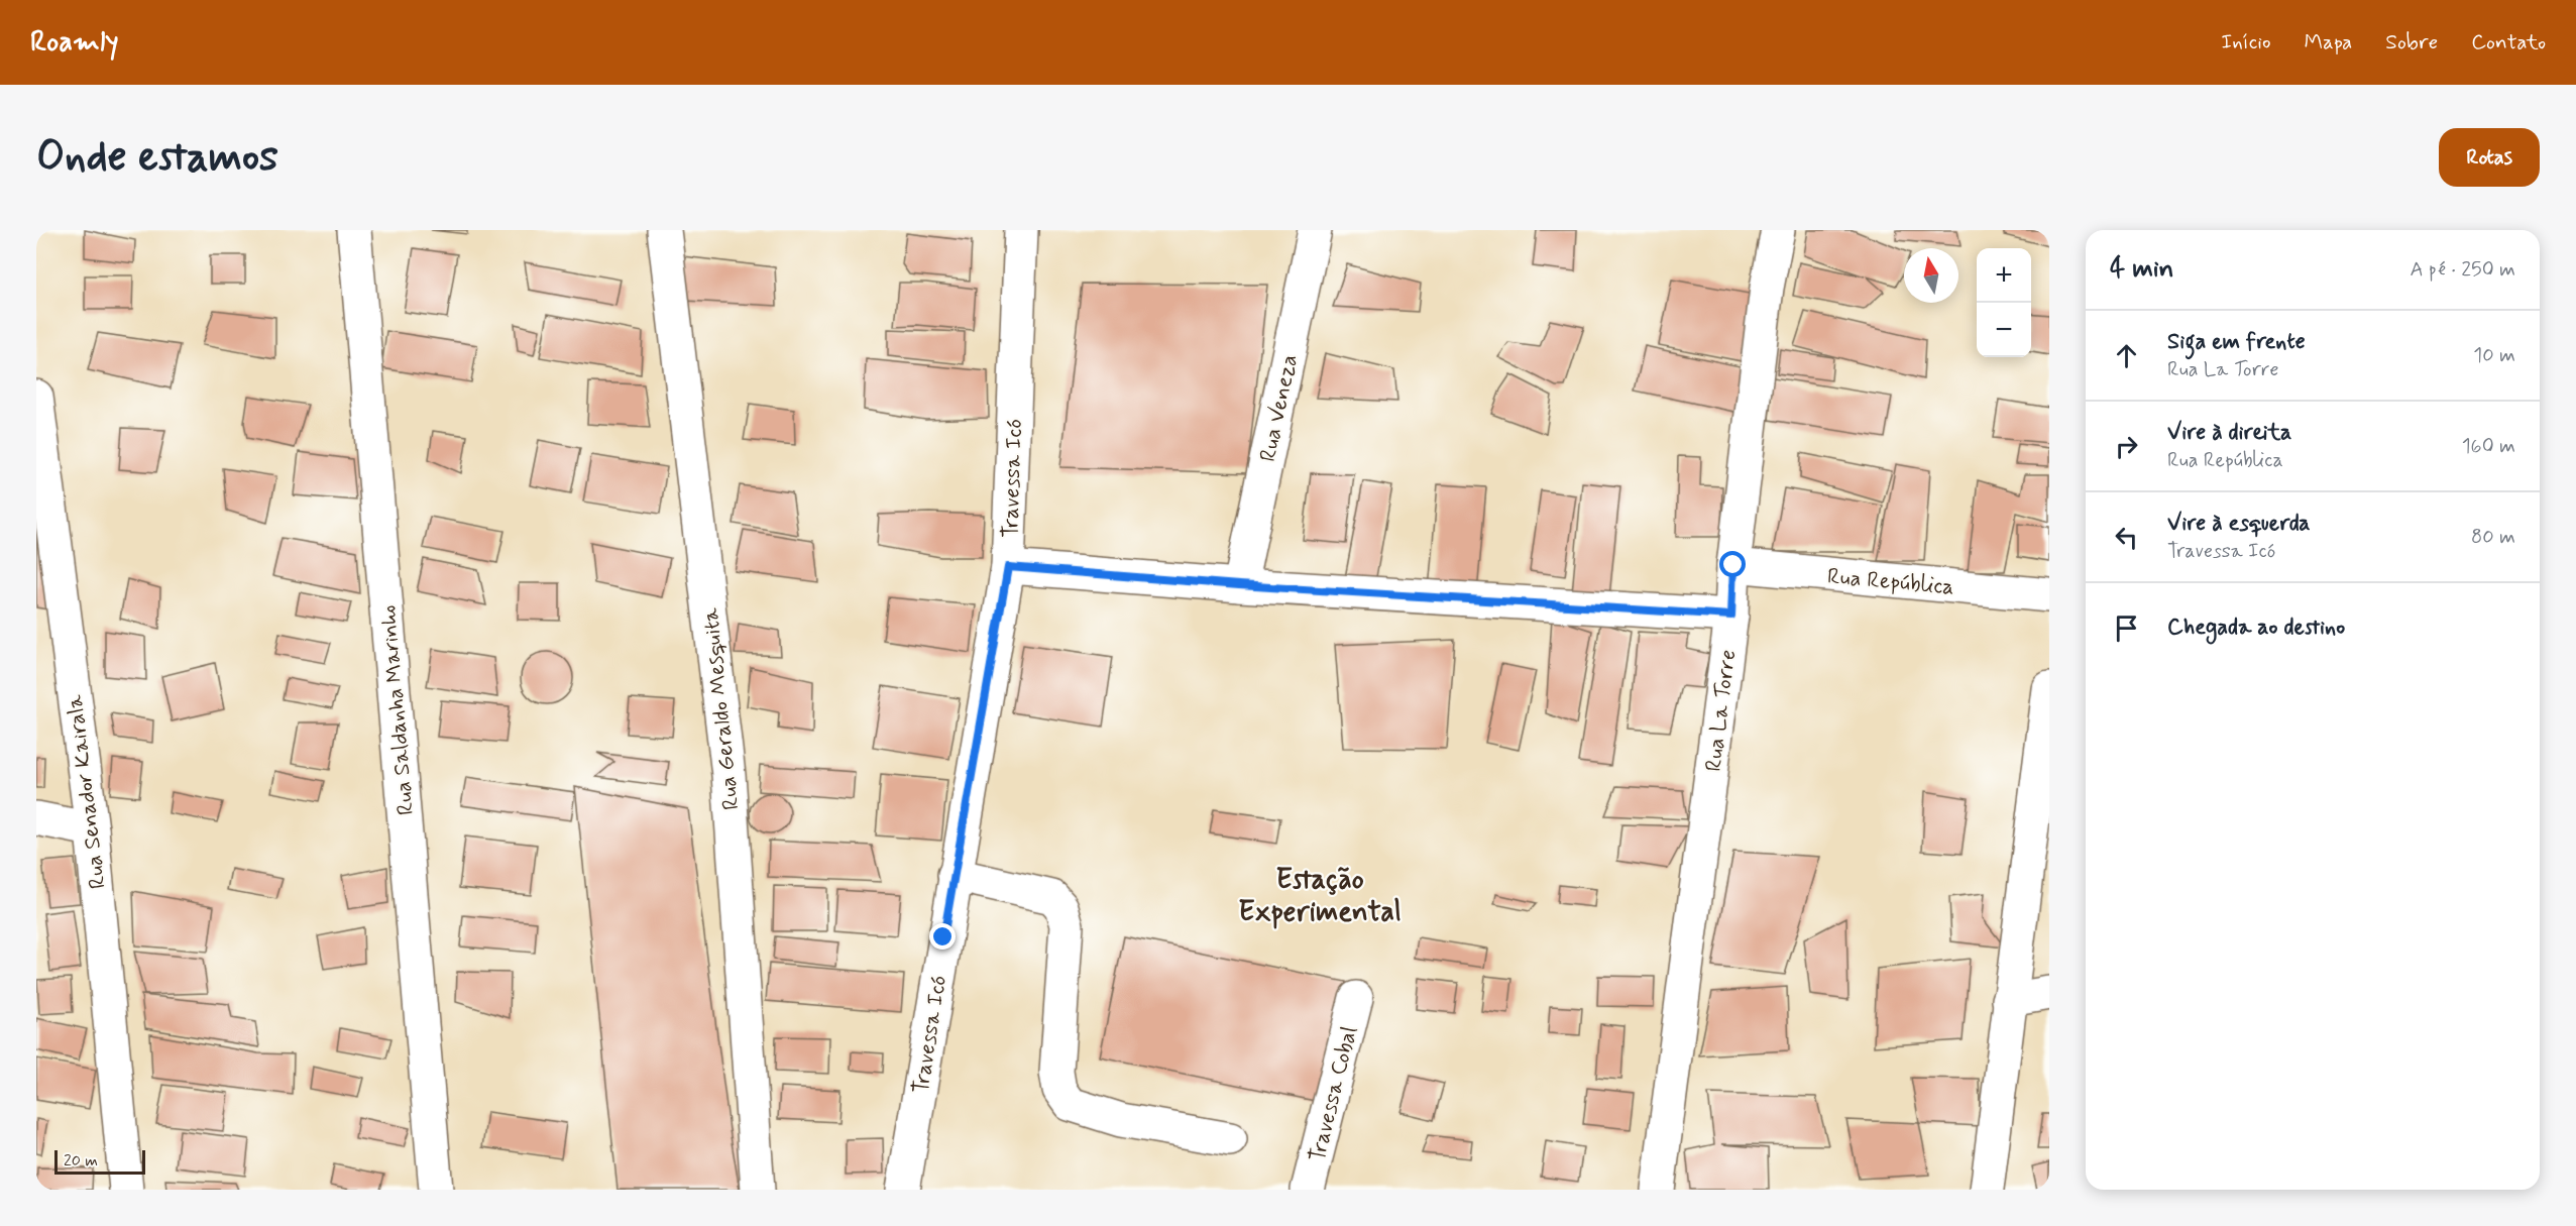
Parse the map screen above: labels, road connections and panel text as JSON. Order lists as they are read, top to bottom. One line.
{"streets":{"street":["Rua Veneza","Travessa Icó","Rua República","Rua Geraldo Mesquita","Rua Saldanha Marinho","Rua La Torre","Rua Senador Kairala","Travessa Cobal"]},"crossings":[["Rua República","Rua La Torre"]],"districts":["Estação Experimental"],"scale_bar":"20 m","north":"top","page":{"header":"Roamly","nav":["Início","Mapa","Sobre","Contato"],"buttons":"Rotas","title":"Onde estamos","heading":["4 min","A pé · 250 m"],"map_buttons":["+","−"],"list":[["Siga em frente","Rua La Torre","10 m"],["Vire à direita","Rua República","160 m"],["Vire à esquerda","Travessa Icó","80 m"],"Chegada ao destino"],"scale":"20 m"}}
